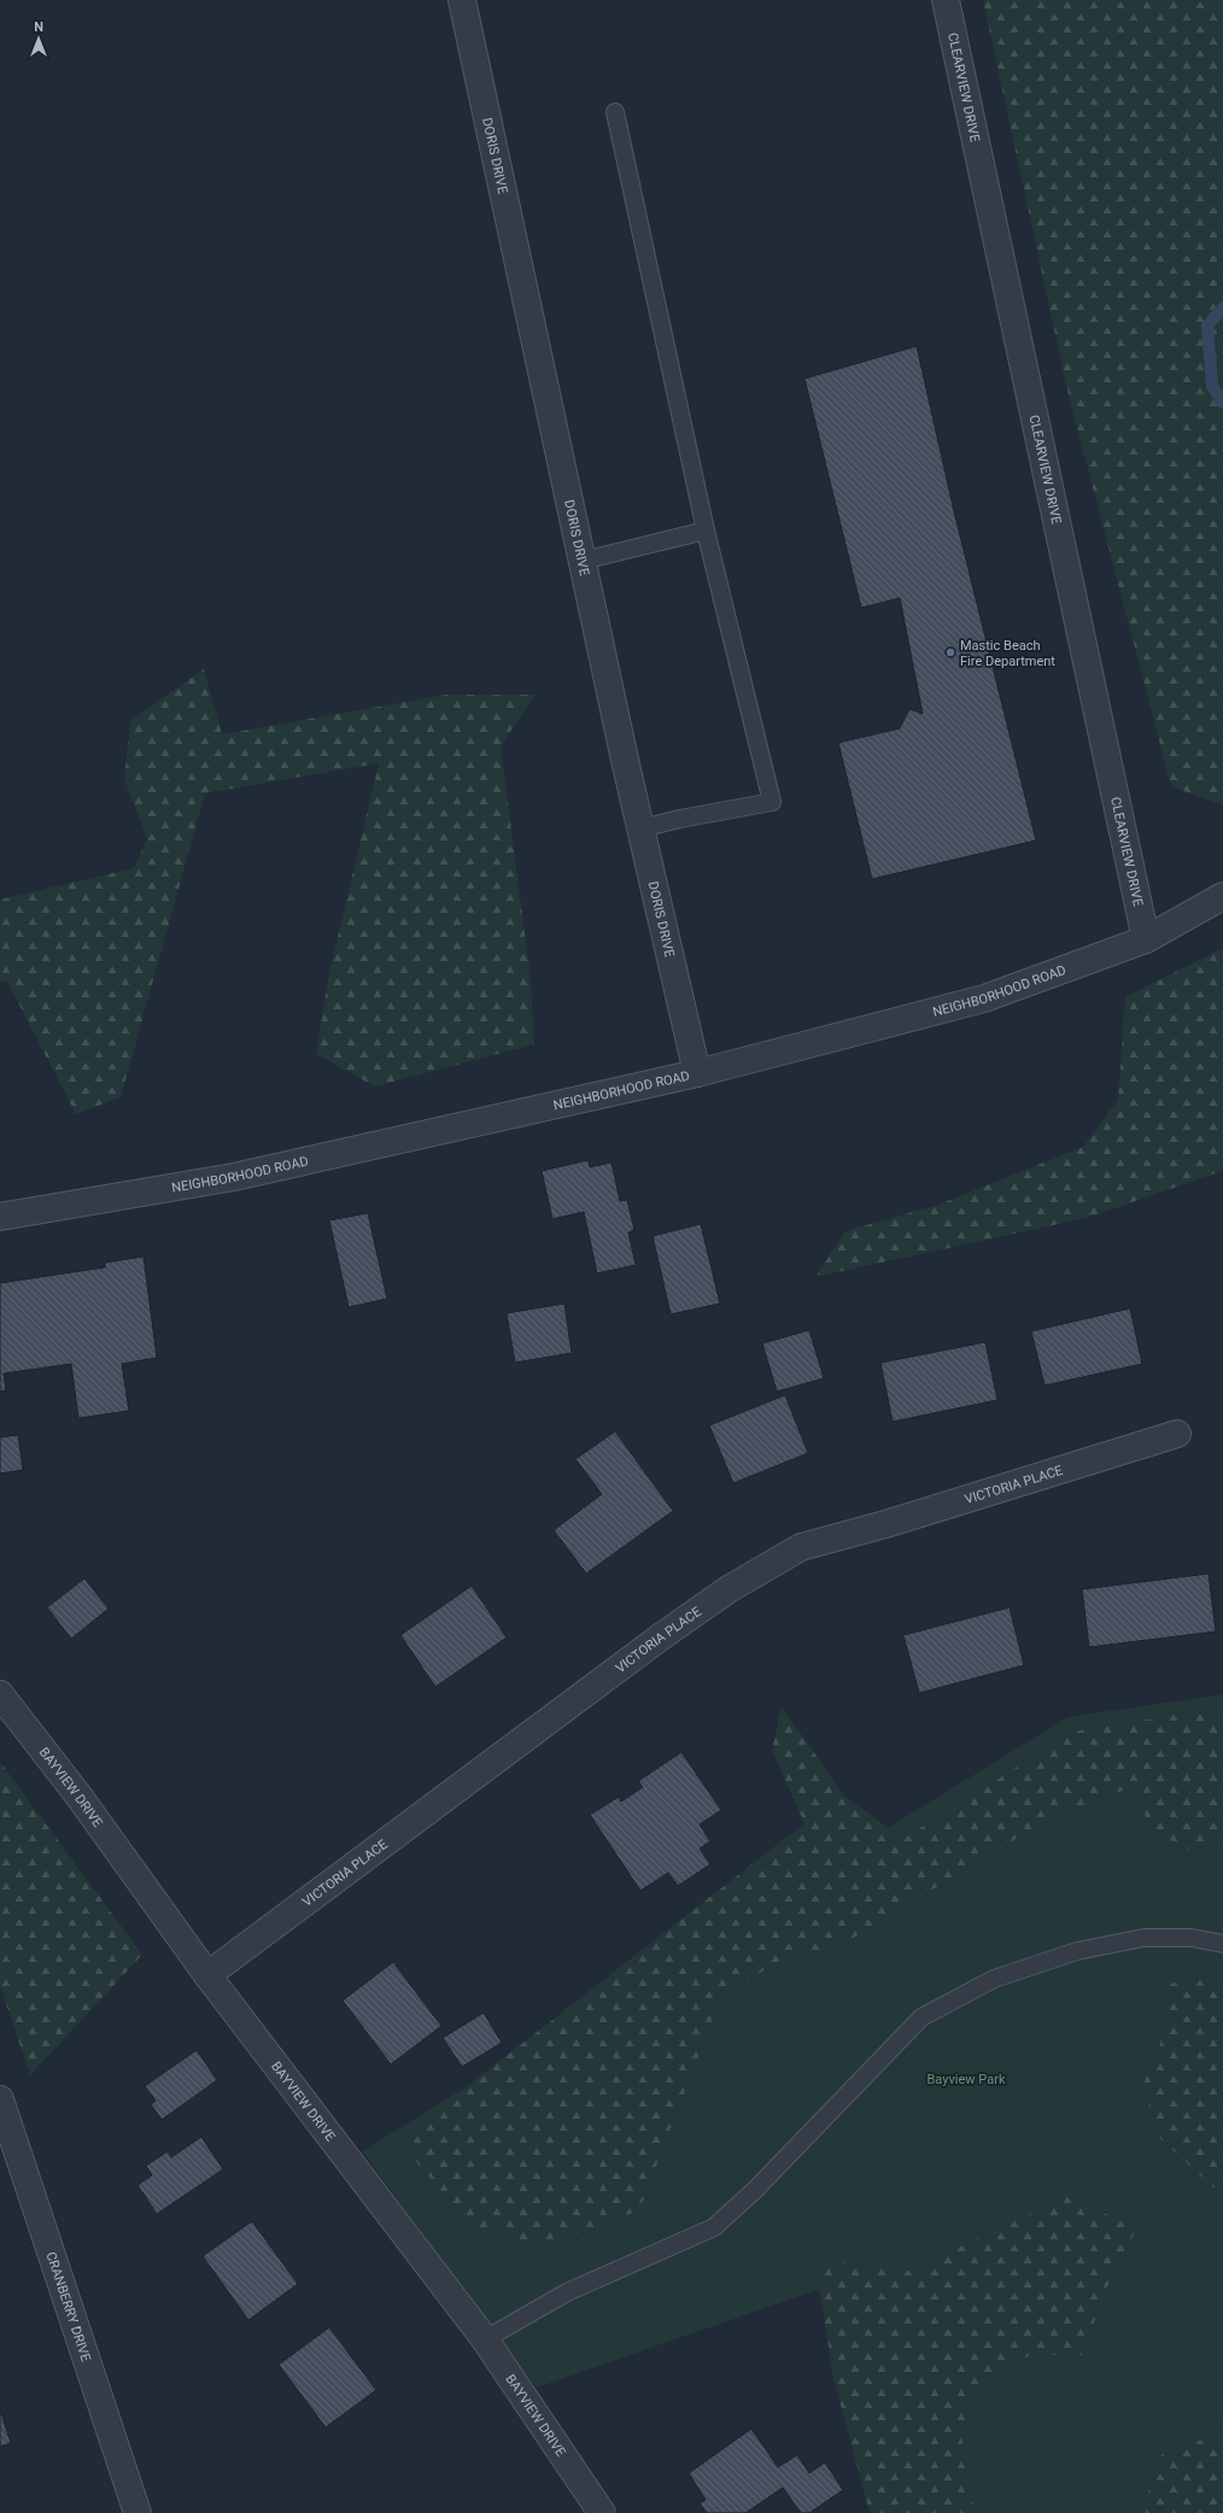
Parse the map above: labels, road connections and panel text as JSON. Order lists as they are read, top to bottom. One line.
{"streets":{"street":["CLEARVIEW DRIVE","DORIS DRIVE","NEIGHBORHOOD ROAD","VICTORIA PLACE","BAYVIEW DRIVE","CRANBERRY DRIVE"]},"crossings":[["CLEARVIEW DRIVE","NEIGHBORHOOD ROAD"],["DORIS DRIVE","NEIGHBORHOOD ROAD"],["VICTORIA PLACE","BAYVIEW DRIVE"]],"parks":["Bayview Park"],"places":["Mastic Beach Fire Department"],"north":"top"}
